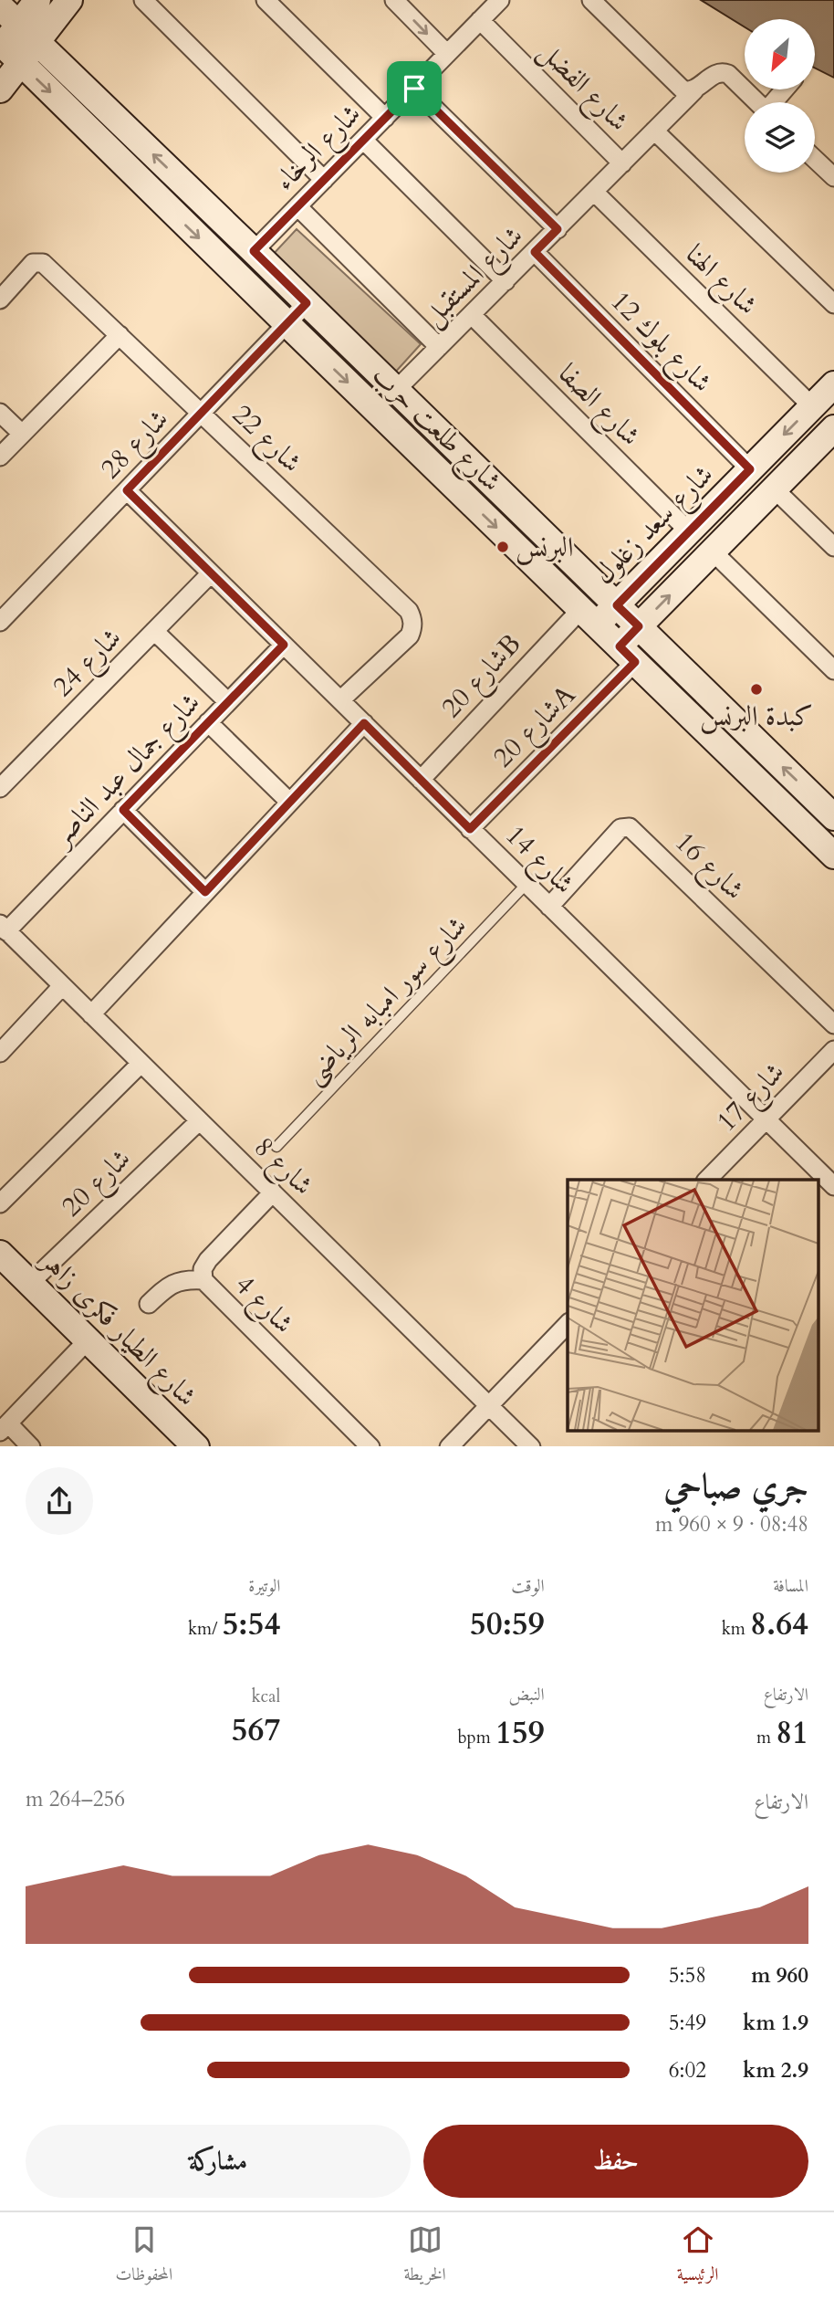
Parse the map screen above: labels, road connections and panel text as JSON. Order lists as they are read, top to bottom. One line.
{"streets":{"street":["شارع الفضل","شارع الرخاء","شارع المستقبل","شارع الهنا","شارع بلوك 12","شارع الصفا","شارع طلعت حرب","شارع 22","شارع 28","شارع سعد زغلول","شارع 24","شارع 20B","شارع 20A","شارع جمال عبد الناصر","شارع 14","شارع 16","شارع 17","شارع 8","شارع 20","شارع 4","شارع الطيار فكرى زاهر"],"lane":["شارع سور امبابه الرياضى"]},"crossings":[["شارع الفضل","شارع الرخاء"],["شارع الفضل","شارع المستقبل"],["شارع الرخاء","شارع طلعت حرب"],["شارع المستقبل","شارع الهنا"],["شارع المستقبل","شارع بلوك 12"],["شارع المستقبل","شارع الصفا"],["شارع المستقبل","شارع طلعت حرب"],["شارع الهنا","شارع سعد زغلول"],["شارع بلوك 12","شارع سعد زغلول"],["شارع الصفا","شارع سعد زغلول"],["شارع طلعت حرب","شارع 28"],["شارع طلعت حرب","شارع سعد زغلول"],["شارع طلعت حرب","شارع 20B"],["شارع طلعت حرب","شارع 20A"],["شارع 22","شارع 28"],["شارع 22","شارع 14"],["شارع 28","شارع 14"],["شارع سعد زغلول","شارع 20B"],["شارع 24","شارع 14"],["شارع 20B","شارع 14"],["شارع 20A","شارع 14"],["شارع جمال عبد الناصر","شارع 14"],["شارع جمال عبد الناصر","شارع 8"],["شارع 14","شارع 16"],["شارع 14","شارع سور امبابه الرياضى"],["شارع 14","شارع 17"],["شارع 8","شارع 20"],["شارع 8","شارع 4"],["شارع 20","شارع الطيار فكرى زاهر"]],"places":["البرنس","كبدة البرنس"],"north":"bottom left","page":{"heading":["جري صباحي","08:48 · 9 × 960 m"],"stats":[["المسافة","8.64 km"],["الوقت","50:59"],["الوتيرة","5:54 /km"],["الارتفاع","81 m"],["النبض","159 bpm"],["kcal","567"]],"chart":["الارتفاع","256–264 m"],"list":[{"name":"960 m","note":"5:58"},{"name":"1.9 km","note":"5:49"},{"name":"2.9 km","note":"6:02"}],"buttons":["حفظ","مشاركة"],"tabs":["الرئيسية","الخريطة","المحفوظات"]}}
